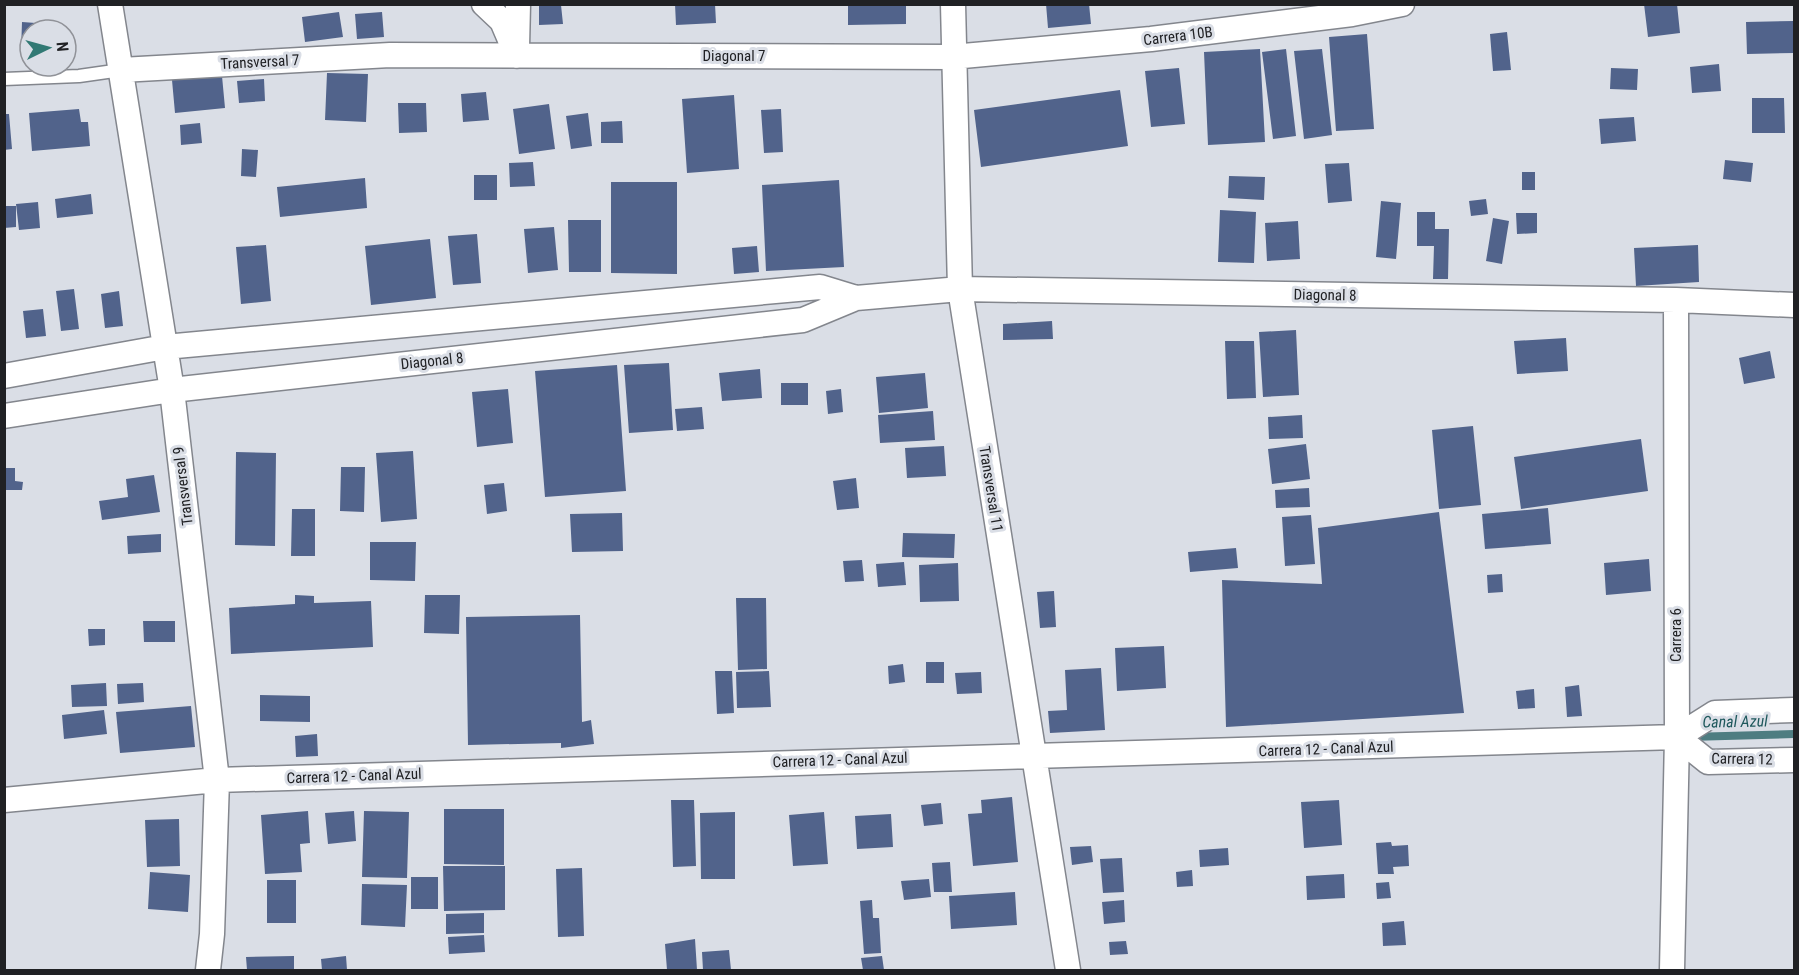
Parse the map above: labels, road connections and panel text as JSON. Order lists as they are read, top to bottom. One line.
{"streets":{"street":["Carrera 10B","Diagonal 7","Transversal 7","Diagonal 8","Transversal 9","Transversal 11","Carrera 6","Carrera 12 - Canal Azul","Carrera 12"]},"crossings":[["Carrera 10B","Diagonal 7"],["Carrera 10B","Transversal 11"],["Diagonal 7","Transversal 7"],["Diagonal 7","Transversal 11"],["Transversal 7","Transversal 9"],["Diagonal 8","Transversal 9"],["Diagonal 8","Transversal 11"],["Diagonal 8","Carrera 6"],["Transversal 9","Carrera 12 - Canal Azul"],["Transversal 11","Carrera 12 - Canal Azul"],["Carrera 6","Carrera 12 - Canal Azul"],["Carrera 6","Carrera 12"],["Carrera 12 - Canal Azul","Carrera 12"]],"water":["Canal Azul"],"north":"right"}
